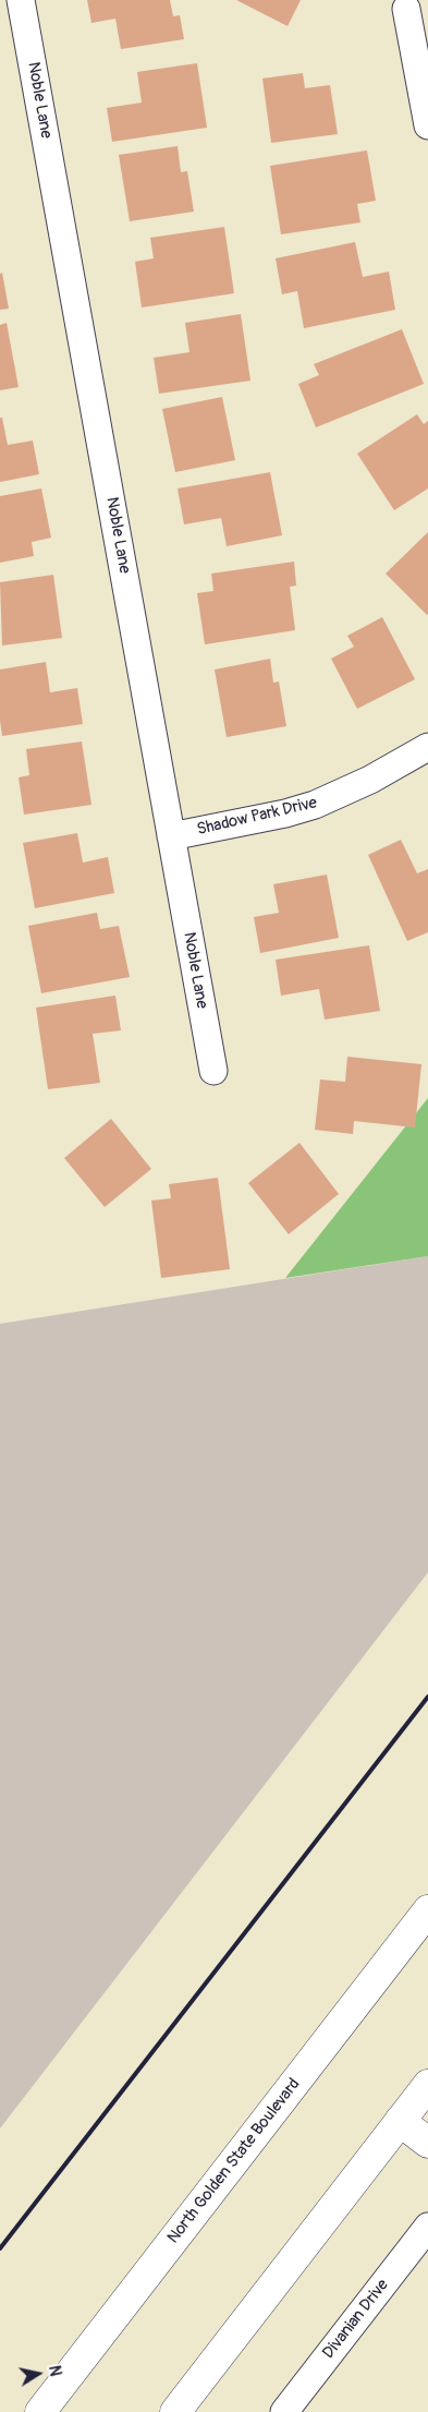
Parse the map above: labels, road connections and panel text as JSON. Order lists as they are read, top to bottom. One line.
{"streets":{"main road":["North Golden State Boulevard"],"street":["Noble Lane","Shadow Park Drive","Divanian Drive"]},"crossings":[["Noble Lane","Shadow Park Drive"]],"north":"right"}
